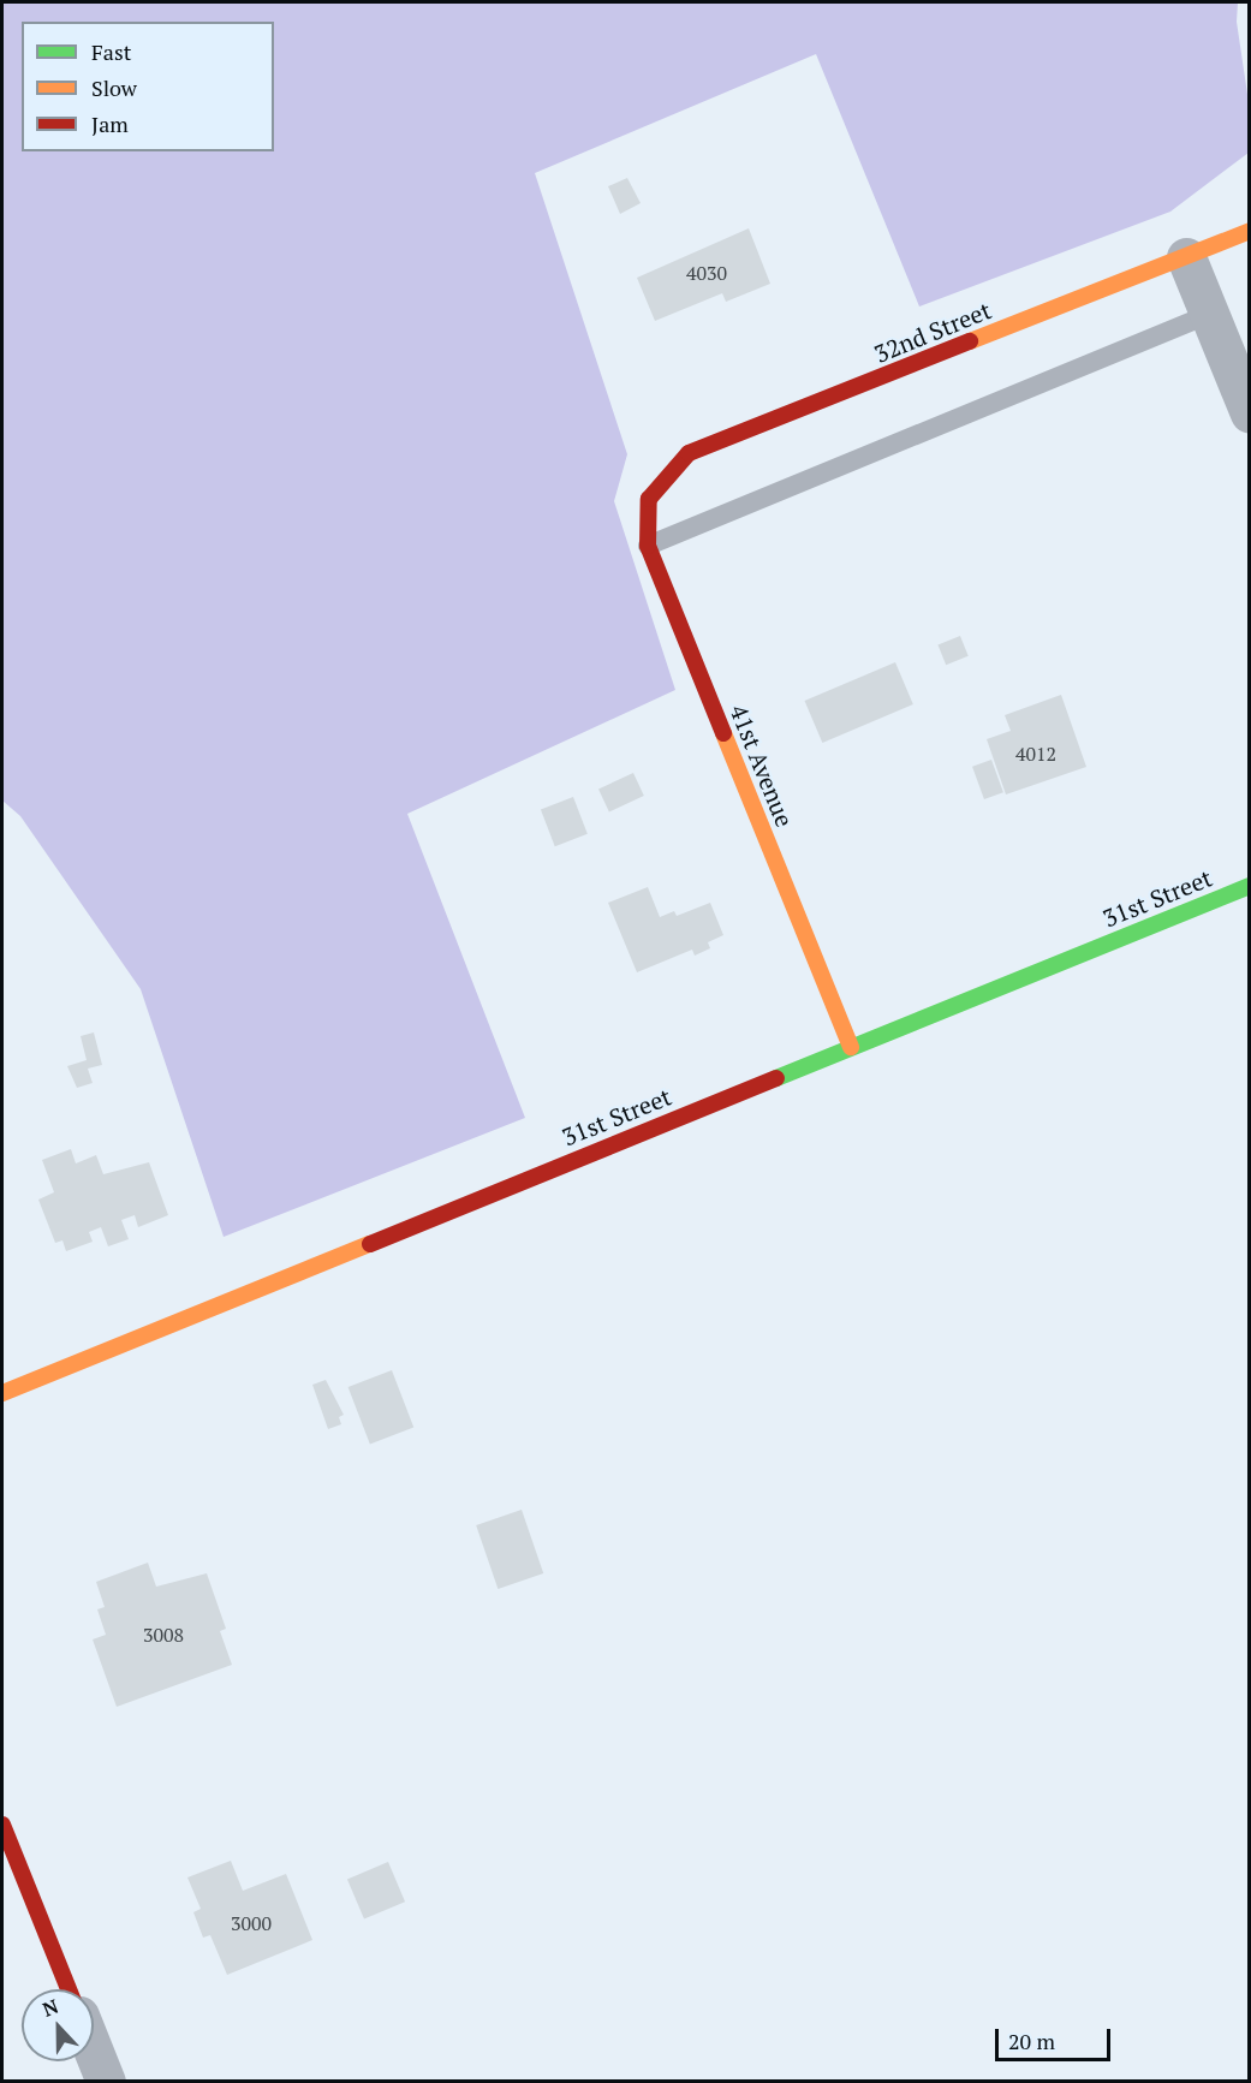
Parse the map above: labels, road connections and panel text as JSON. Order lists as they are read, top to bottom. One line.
{"streets":{"street":["32nd Street","41st Avenue","31st Street"]},"crossings":[["32nd Street","41st Avenue"],["41st Avenue","31st Street"]],"house_numbers":["4030","4012","3008","3000"],"legend":["Fast","Slow","Jam"],"scale_bar":"20 m","north":"top"}
